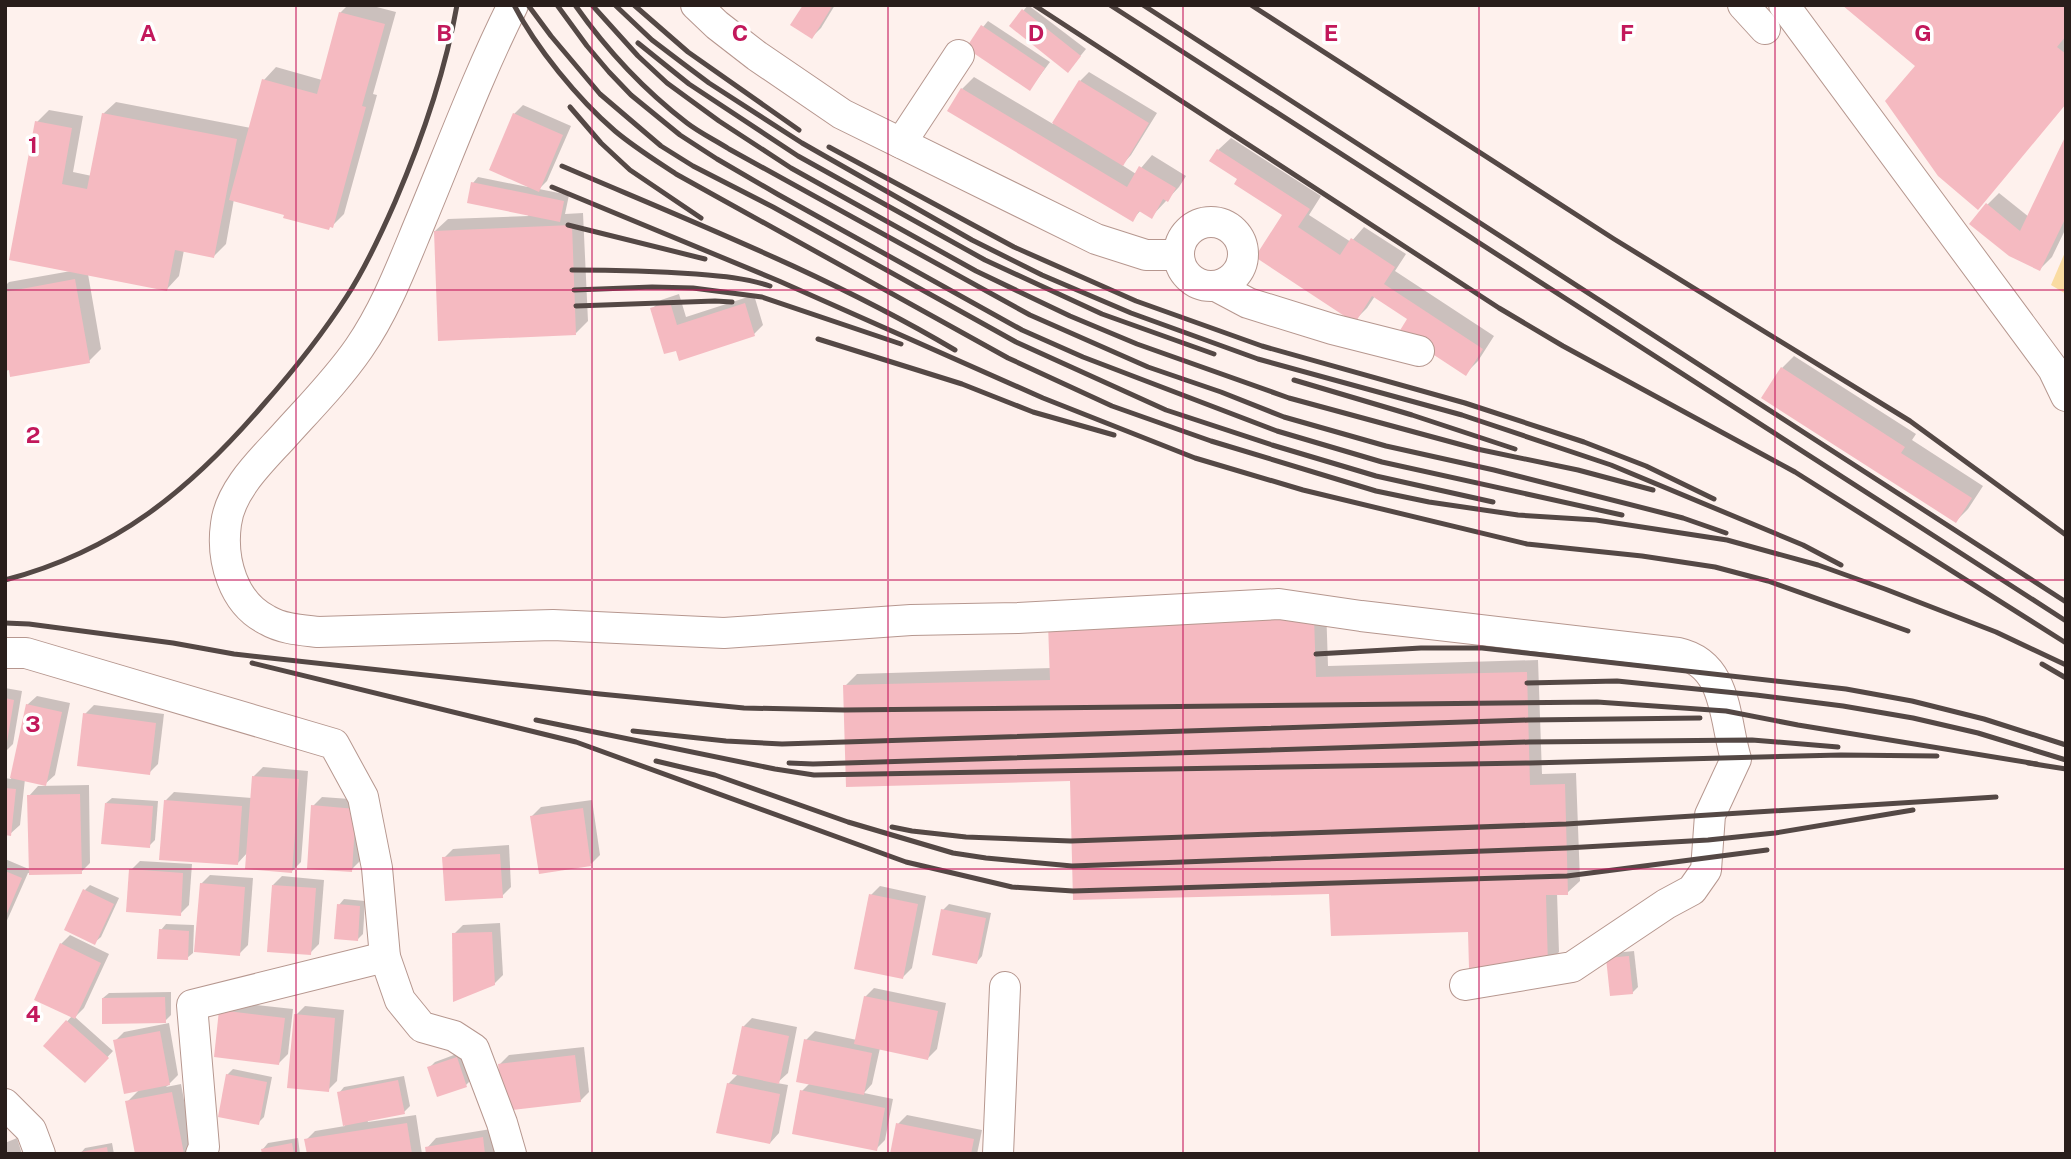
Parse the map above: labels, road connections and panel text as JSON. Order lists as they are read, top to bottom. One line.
{"grid":{"columns":["A","B","C","D","E","F","G"],"rows":["1","2","3","4"]}}
